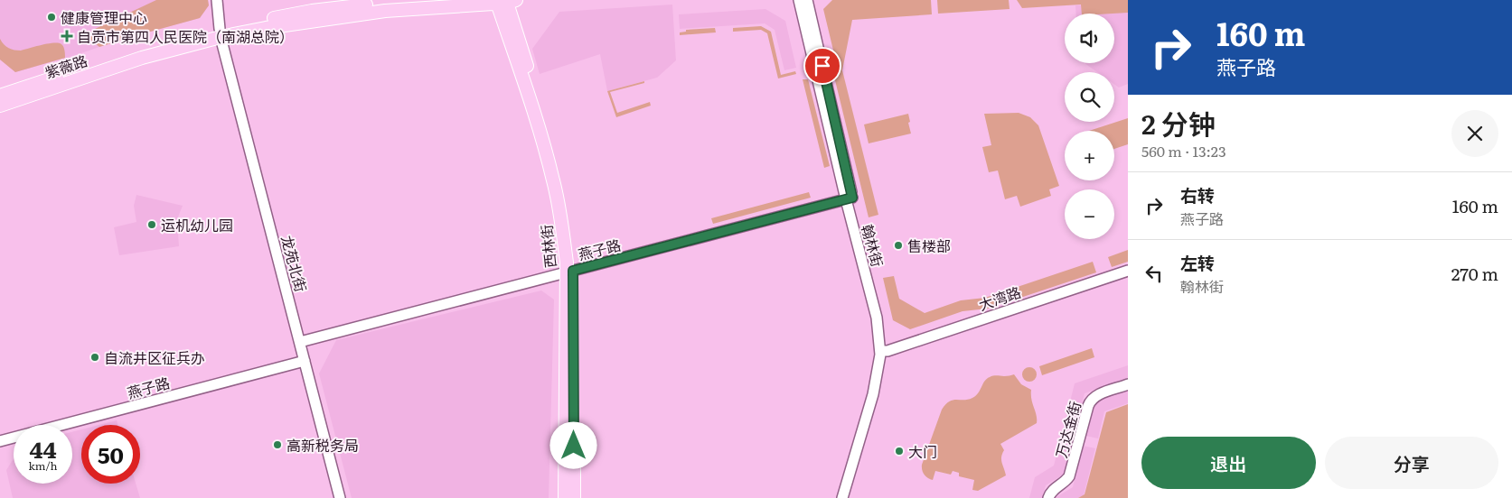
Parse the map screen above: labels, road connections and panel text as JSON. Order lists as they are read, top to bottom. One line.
{"streets":{"main road":["紫薇路","西林街"],"street":["翰林街","燕子路","龙苑北街","大湾路","万达金街"]},"crossings":[["紫薇路","西林街"],["紫薇路","龙苑北街"],["翰林街","燕子路"],["翰林街","大湾路"],["西林街","燕子路"],["燕子路","龙苑北街"]],"places":{"other":["健康管理中心","运机幼儿园","售楼部","自流井区征兵办","高新税务局","大门"],"health":["自贡市第四人民医院（南湖总院）"]},"page":{"turn":["160 m","燕子路"],"map_buttons":["+","−"],"heading":["2 分钟","560 m · 13:23"],"list":[{"name":"右转","note":"燕子路","value":"160 m"},{"name":"左转","note":"翰林街","value":"270 m"}],"speed":"44 km/h","limit":"50","buttons":["退出","分享"]}}
